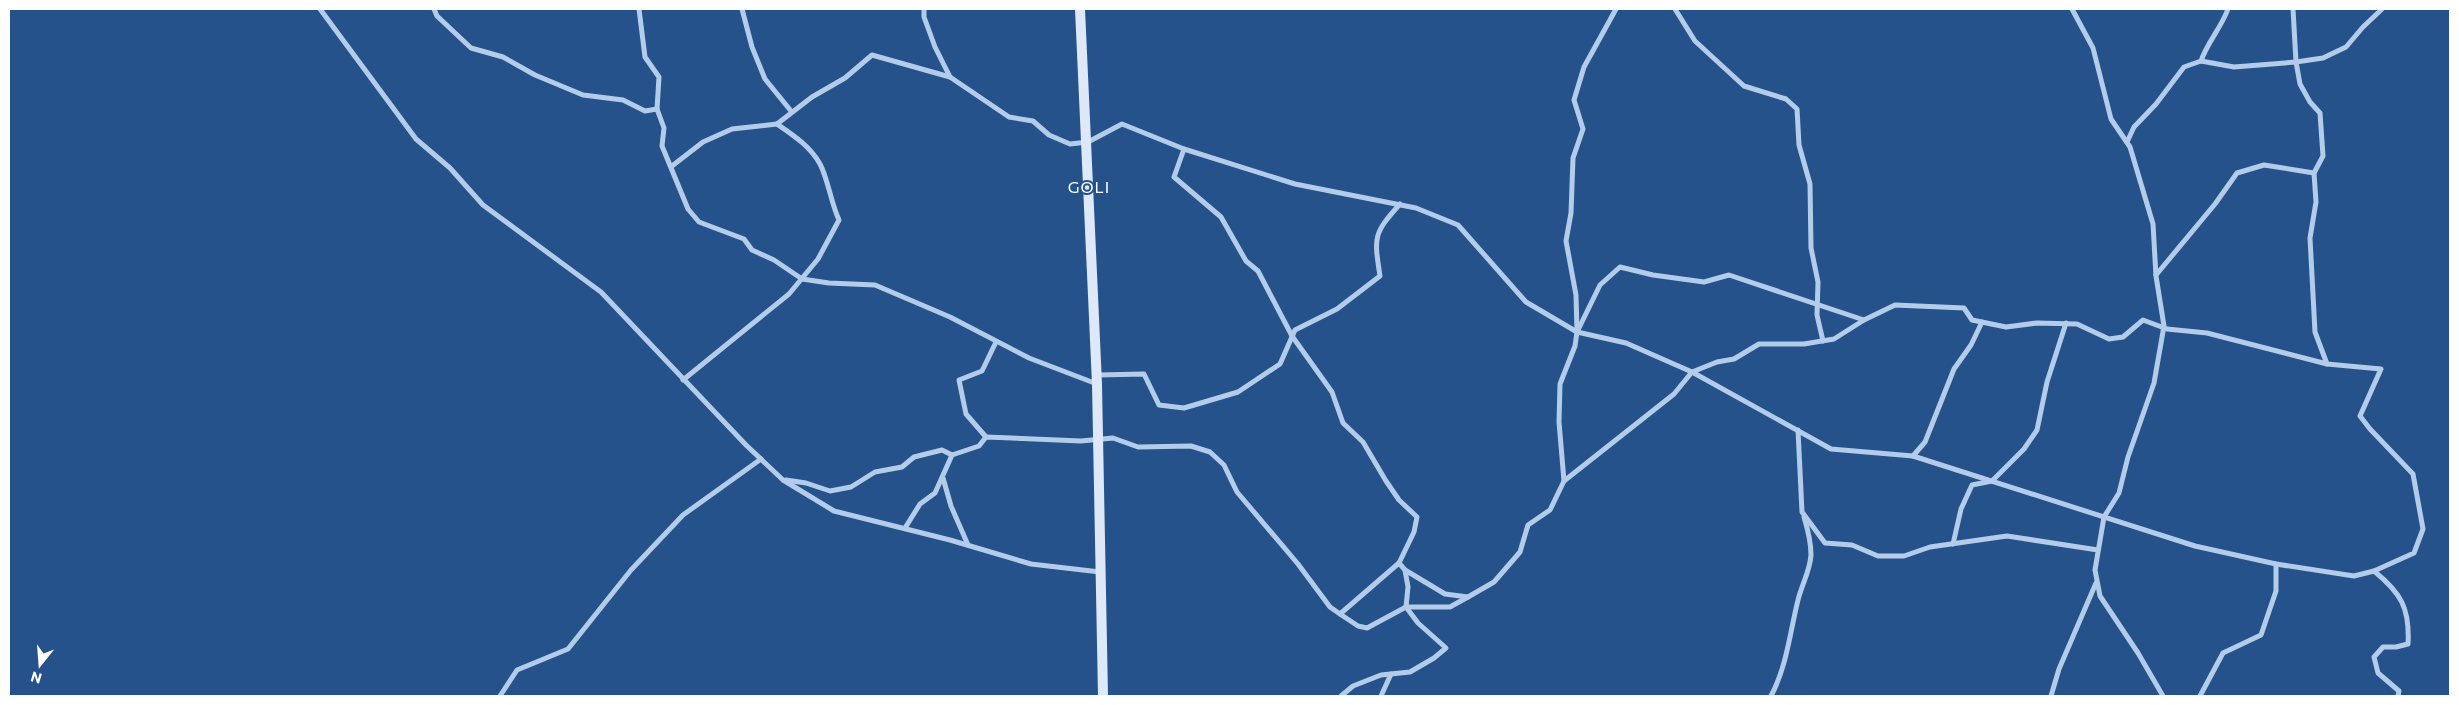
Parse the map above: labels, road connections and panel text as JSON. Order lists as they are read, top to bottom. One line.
{"districts":["GOLI"],"north":"bottom"}
